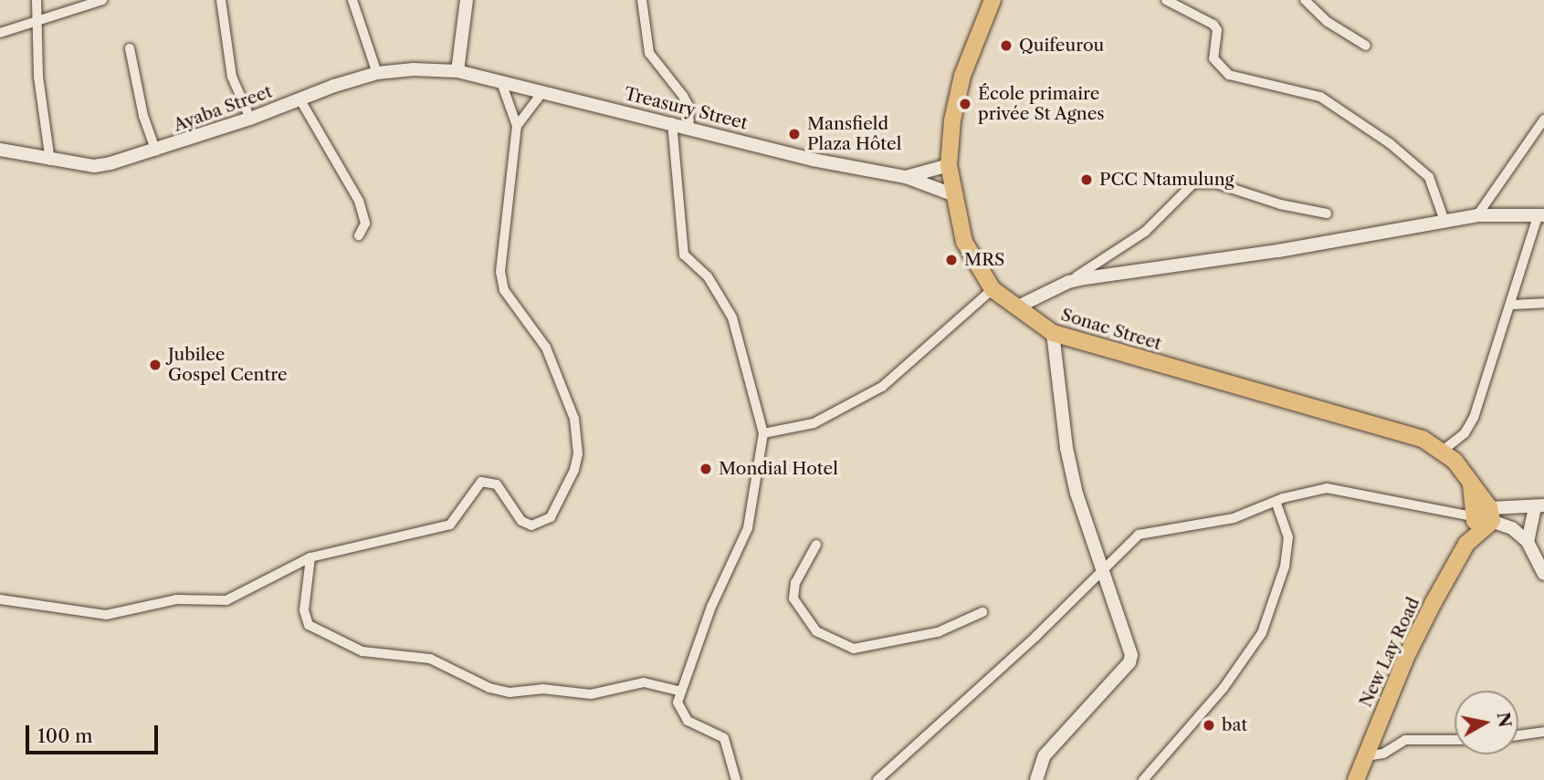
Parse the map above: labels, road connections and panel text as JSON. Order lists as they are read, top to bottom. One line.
{"streets":{"highway":["Sonac Street","New Lay Road"],"street":["Ayaba Street","Treasury Street"]},"crossings":[["Ayaba Street","Treasury Street"],["Treasury Street","Sonac Street"],["Sonac Street","New Lay Road"]],"places":["Quifeurou","École primaire privée St Agnes","Mansfield Plaza Hôtel","PCC Ntamulung","MRS","Jubilee Gospel Centre","Mondial Hotel","bat"],"scale_bar":"100 m","north":"right"}
